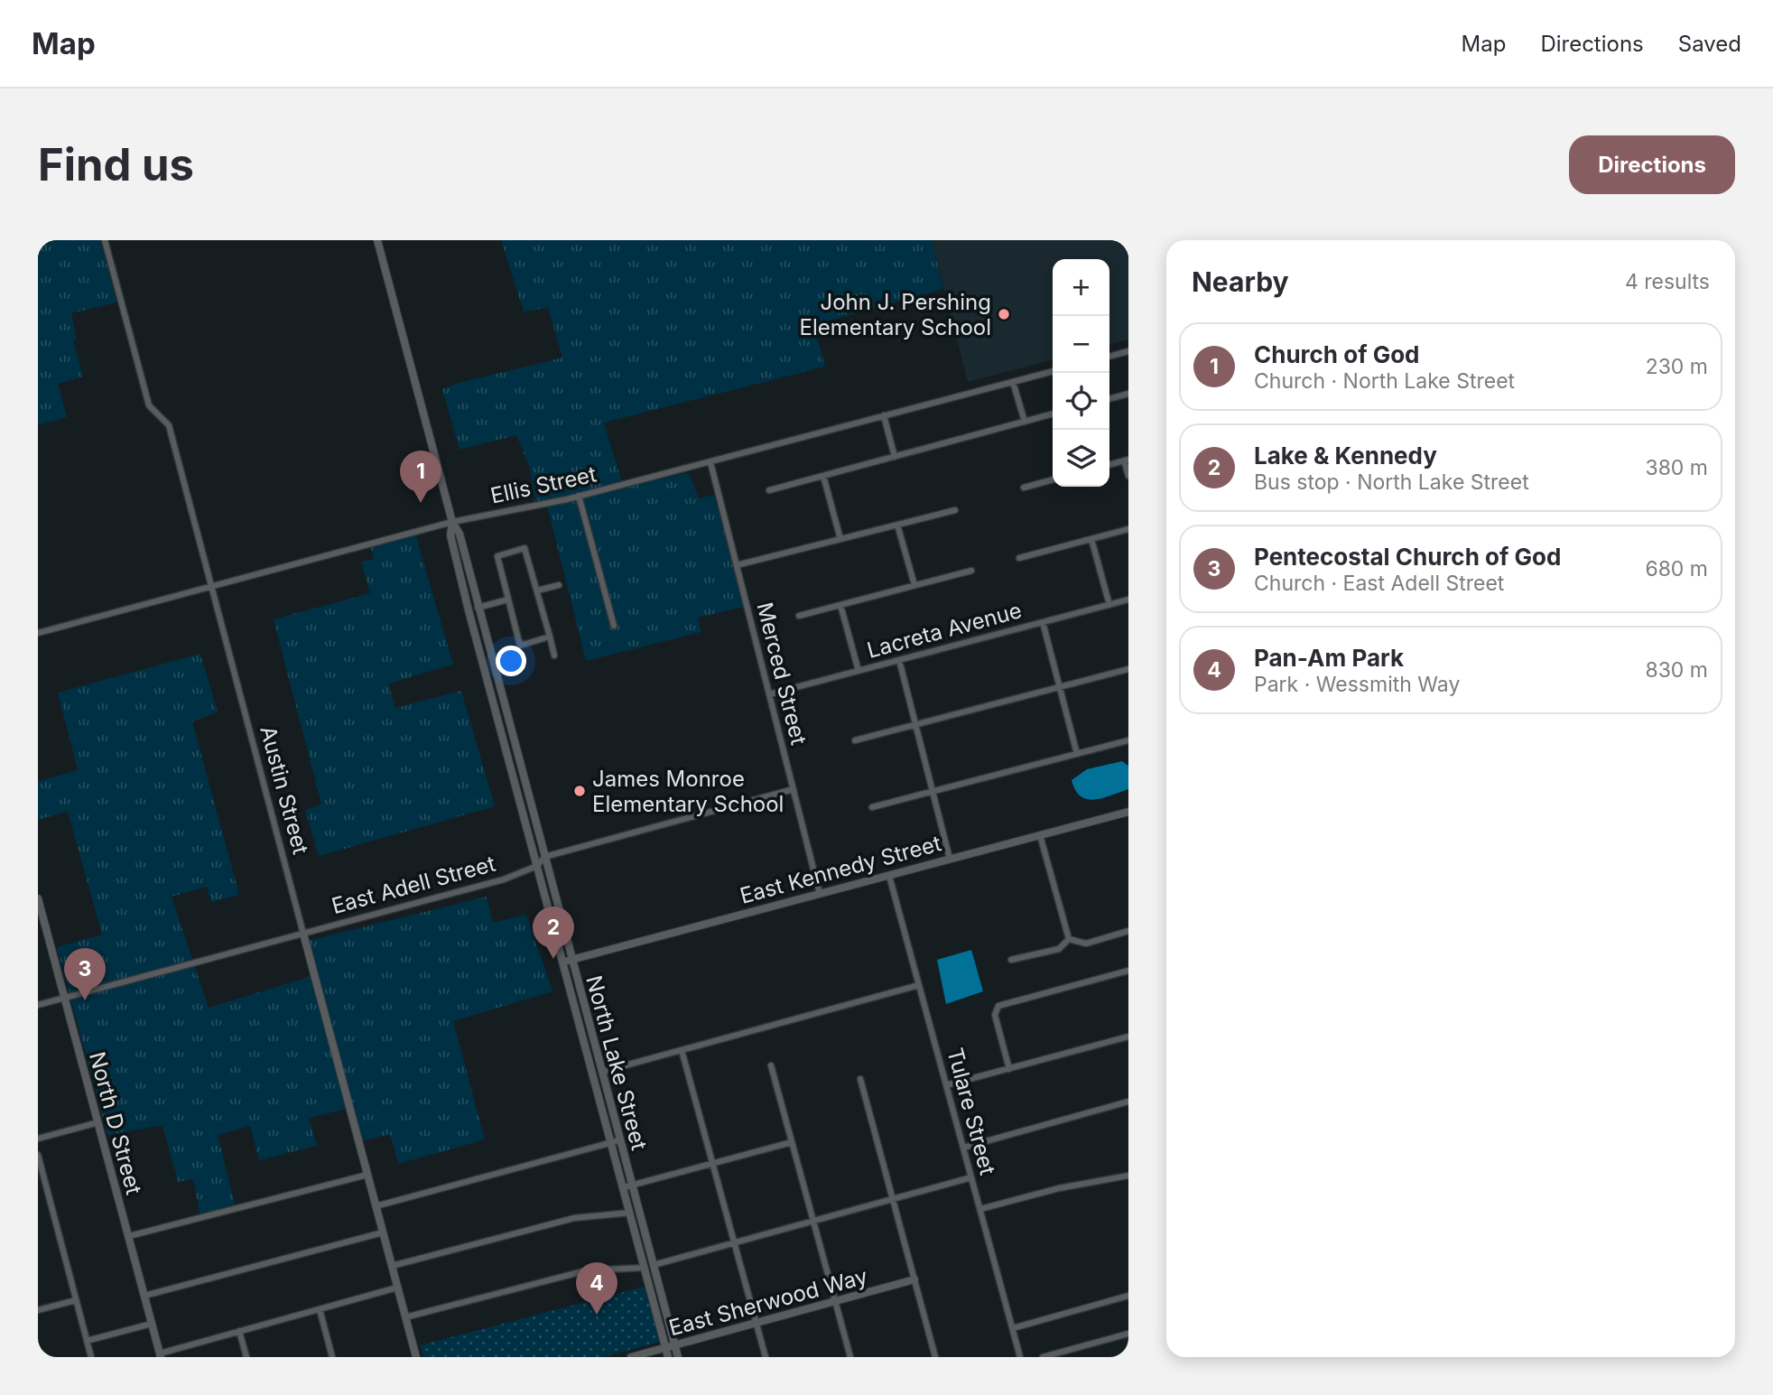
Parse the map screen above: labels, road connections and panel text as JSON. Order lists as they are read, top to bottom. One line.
{"streets":{"street":["Ellis Street","Lacreta Avenue","Merced Street","Austin Street","East Kennedy Street","East Adell Street","North Lake Street","Tulare Street","North D Street","East Sherwood Way"]},"crossings":[["Ellis Street","Merced Street"],["Ellis Street","Austin Street"],["Ellis Street","North Lake Street"],["Lacreta Avenue","Merced Street"],["Merced Street","East Kennedy Street"],["Austin Street","East Adell Street"],["East Kennedy Street","North Lake Street"],["East Kennedy Street","Tulare Street"],["East Adell Street","North Lake Street"],["East Adell Street","North D Street"],["North Lake Street","East Sherwood Way"]],"places":["John J. Pershing Elementary School","James Monroe Elementary School"],"page":{"header":"Map","nav":["Map","Directions","Saved"],"buttons":"Directions","title":"Find us","heading":["Nearby","4 results"],"map_buttons":["+","−"],"list":[{"mark":"1","name":"Church of God","note":"Church · North Lake Street","value":"230 m"},{"mark":"2","name":"Lake & Kennedy","note":"Bus stop · North Lake Street","value":"380 m"},{"mark":"3","name":"Pentecostal Church of God","note":"Church · East Adell Street","value":"680 m"},{"mark":"4","name":"Pan-Am Park","note":"Park · Wessmith Way","value":"830 m"}],"pins":["1","2","3","4"]}}
